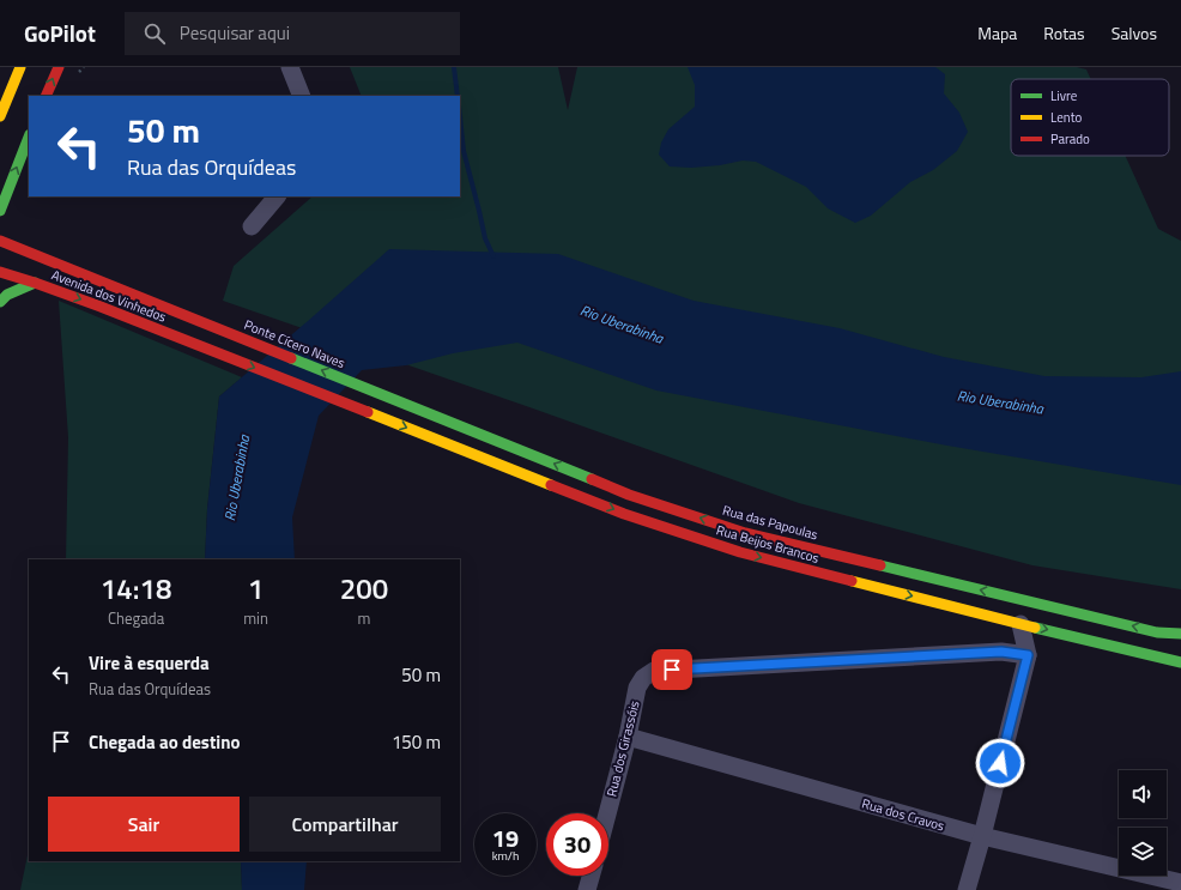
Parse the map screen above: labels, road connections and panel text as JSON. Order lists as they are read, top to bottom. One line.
{"streets":{"main road":["Avenida dos Vinhedos","Ponte Cícero Naves","Rua das Papoulas","Rua Beijos Brancos"],"street":["Rua dos Girassóis","Rua dos Cravos"]},"crossings":[["Avenida dos Vinhedos","Ponte Cícero Naves"],["Avenida dos Vinhedos","Rua Beijos Brancos"],["Ponte Cícero Naves","Rua das Papoulas"],["Rua dos Girassóis","Rua dos Cravos"]],"one_way":["Ponte Cícero Naves","Rua das Papoulas","Rua Beijos Brancos"],"water":["Rio Uberabinha"],"legend":["Livre","Lento","Parado"],"page":{"header":"GoPilot","search":"Pesquisar aqui","nav":["Mapa","Rotas","Salvos"],"turn":["50 m","Rua das Orquídeas"],"eta":["14:18","Chegada","1","min","200","m"],"list":[{"name":"Vire à esquerda","note":"Rua das Orquídeas","value":"50 m"},{"name":"Chegada ao destino","value":"150 m"}],"buttons":["Sair","Compartilhar"],"speed":"19 km/h","limit":"30"}}
